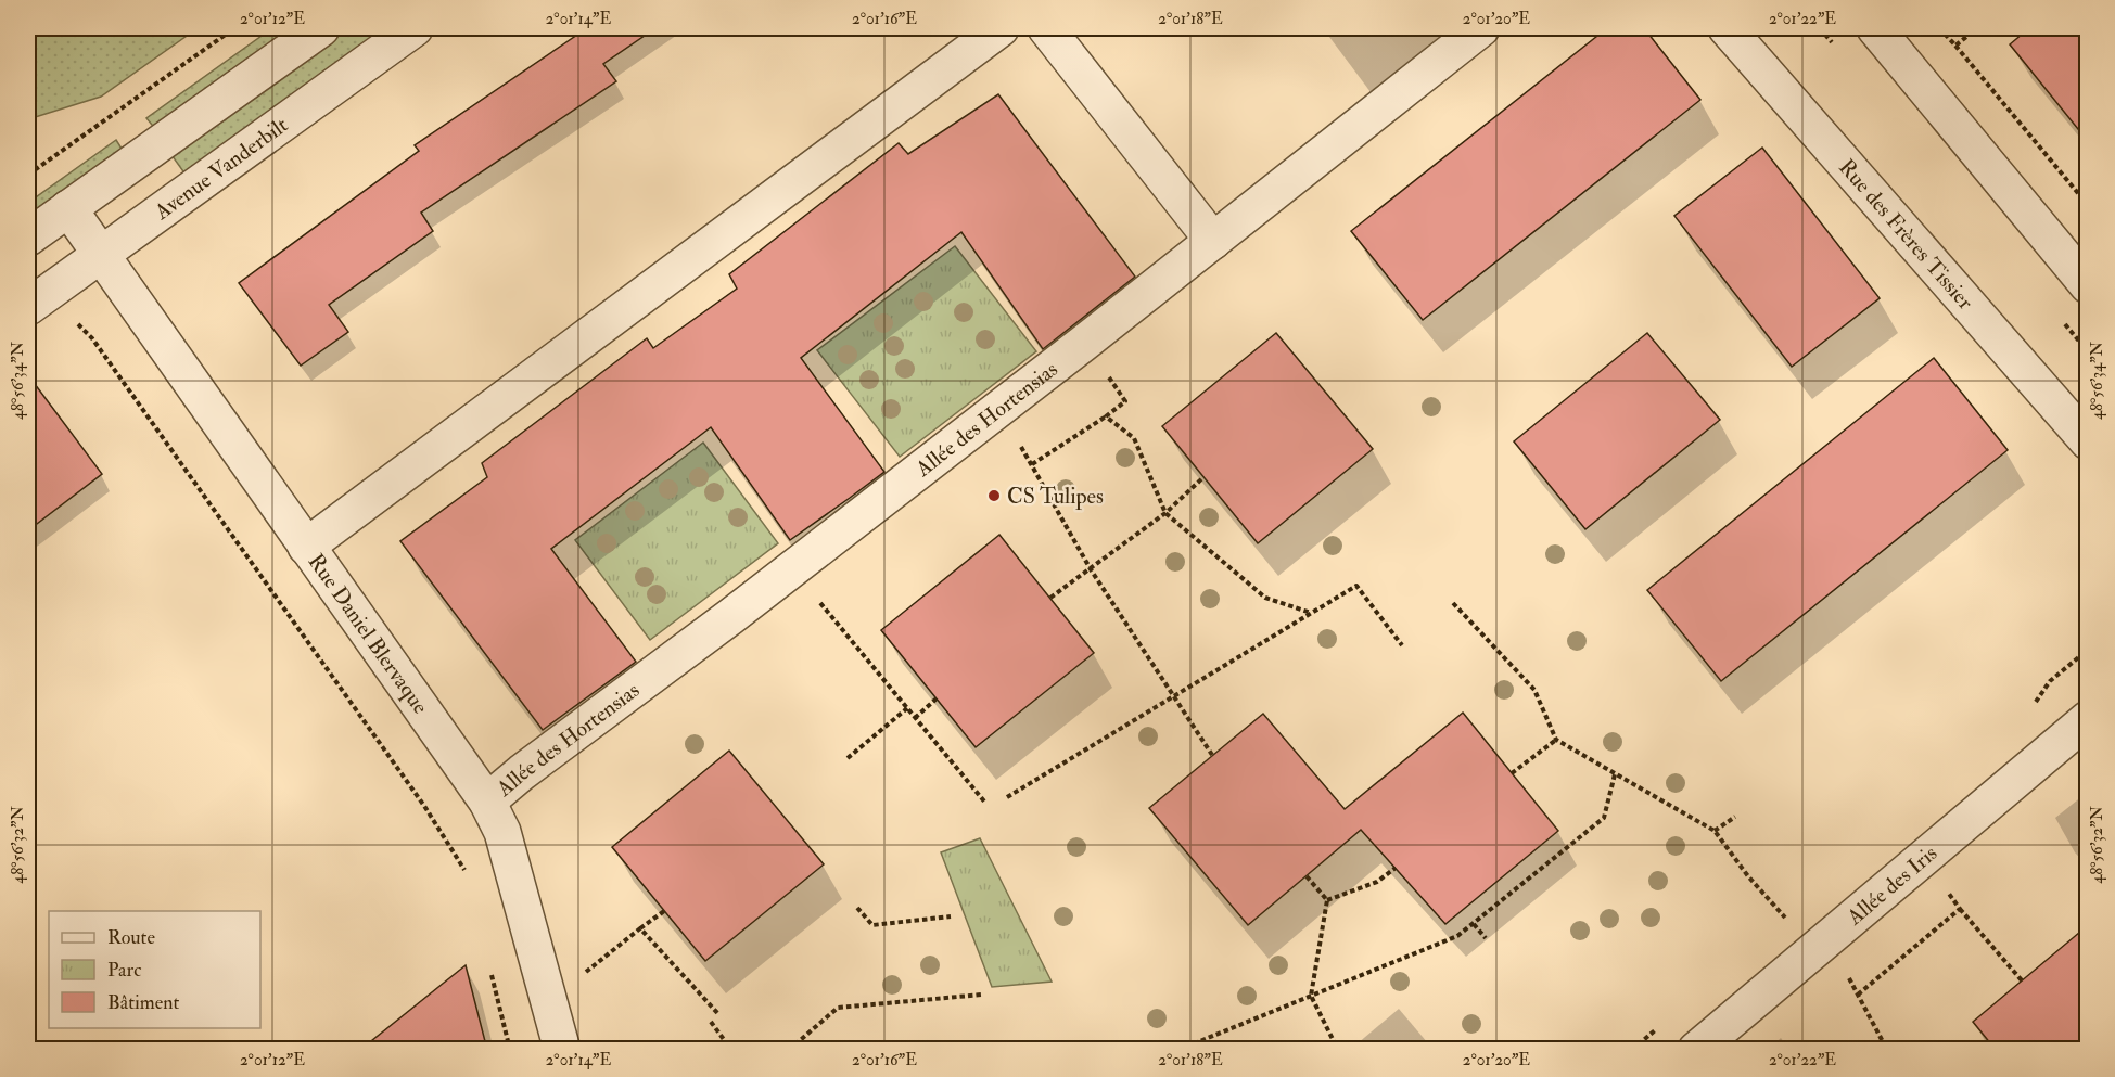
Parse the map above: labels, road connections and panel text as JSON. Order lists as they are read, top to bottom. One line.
{"streets":{"street":["Avenue Vanderbilt","Rue des Frères Tissier","Allée des Hortensias","Rue Daniel Blervaque","Allée des Iris"]},"crossings":[["Avenue Vanderbilt","Rue Daniel Blervaque"],["Allée des Hortensias","Rue Daniel Blervaque"]],"places":["CS Tulipes"],"legend":["Route","Parc","Bâtiment"],"coordinates":["2°01'12\"E","2°01'14\"E","2°01'16\"E","2°01'18\"E","2°01'20\"E","2°01'22\"E","48°56'34\"N","48°56'32\"N"]}
